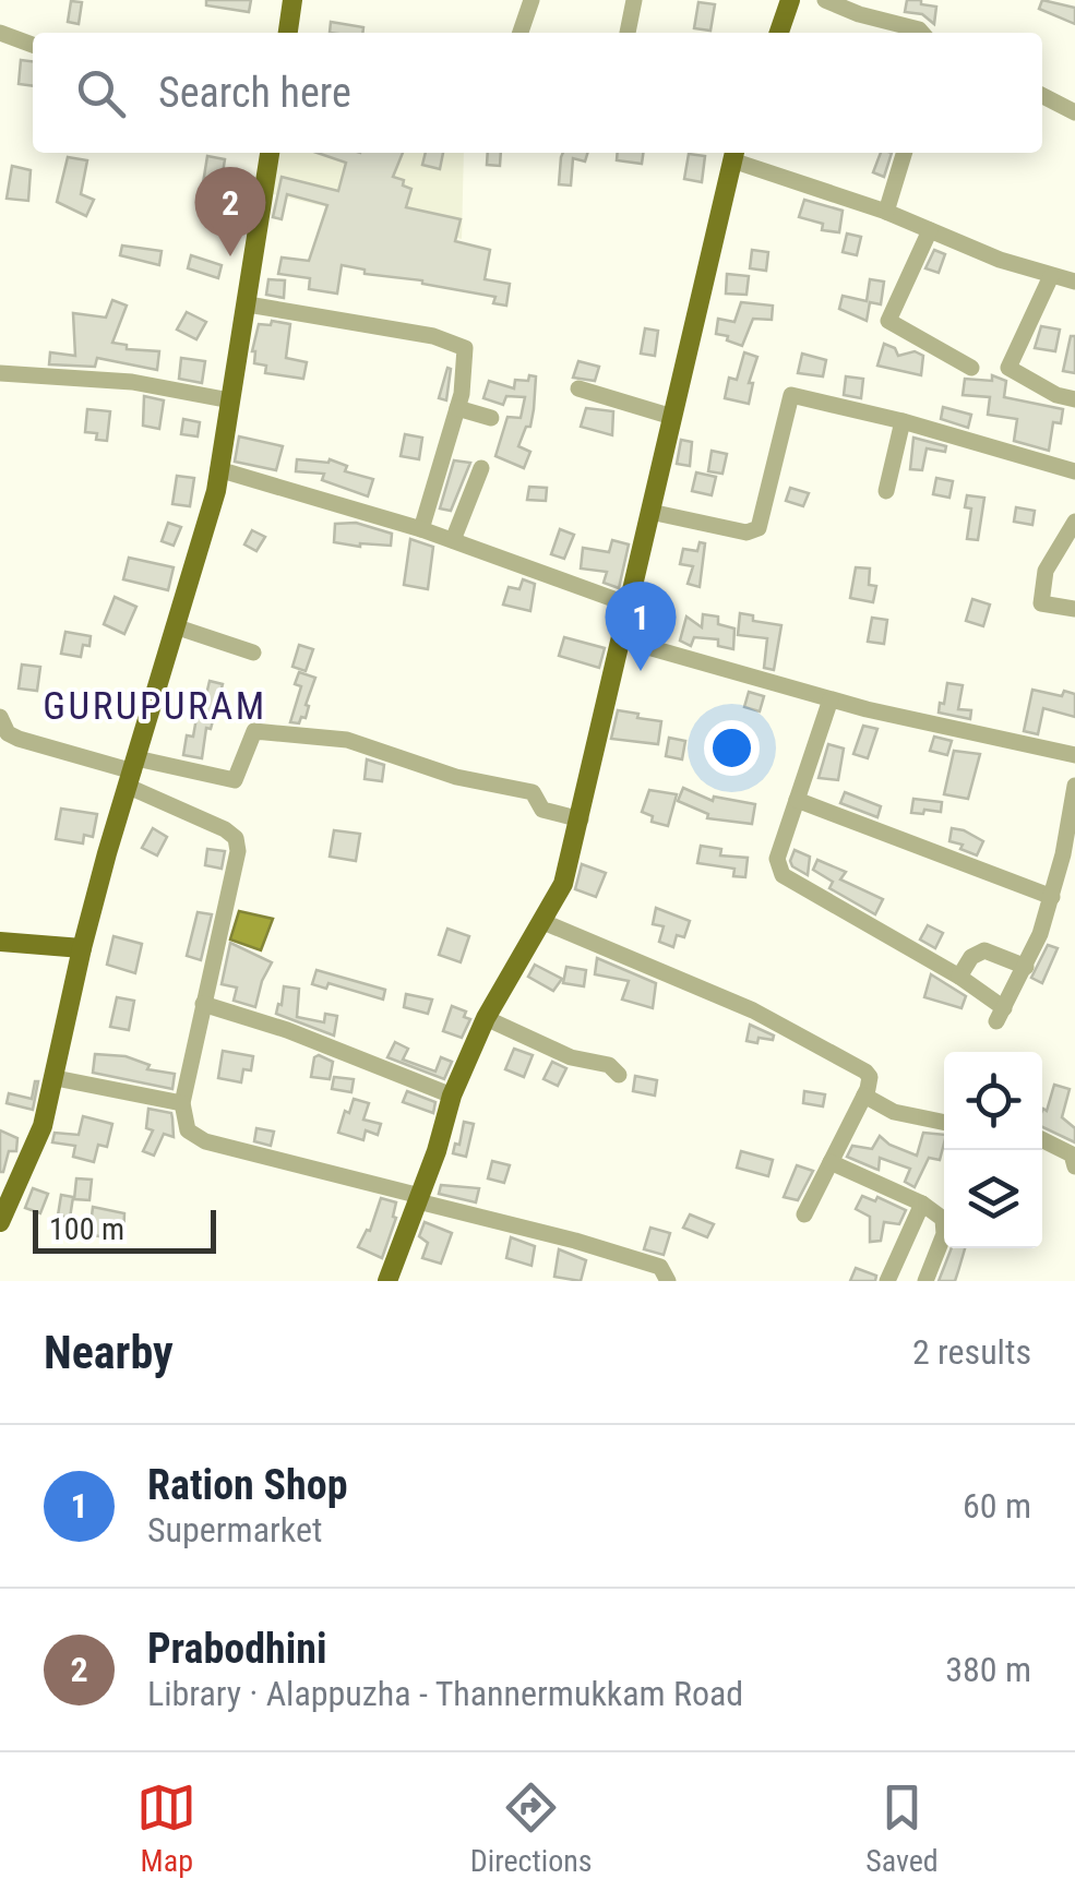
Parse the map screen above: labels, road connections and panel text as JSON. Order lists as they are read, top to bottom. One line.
{"districts":["GURUPURAM"],"scale_bar":"100 m","page":{"search":"Search here","pins":["2","1"],"scale":"100 m","heading":["Nearby","2 results"],"list":[{"mark":"1","name":"Ration Shop","note":"Supermarket","value":"60 m"},{"mark":"2","name":"Prabodhini","note":"Library · Alappuzha - Thannermukkam Road","value":"380 m"}],"nav":["Map","Directions","Saved"]}}
